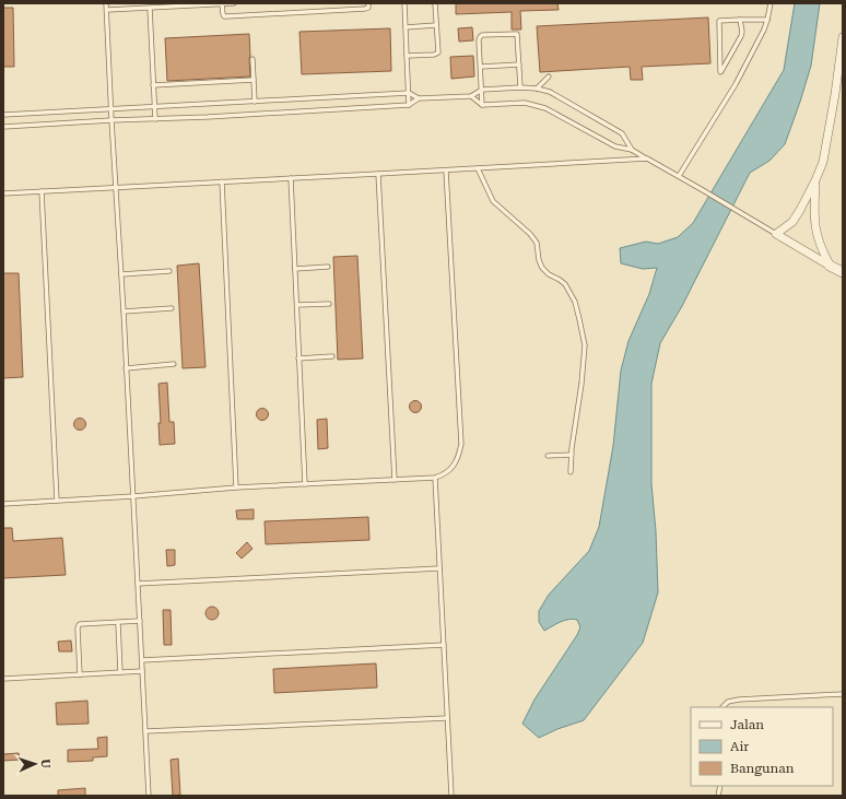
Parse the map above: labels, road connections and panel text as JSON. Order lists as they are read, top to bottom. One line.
{"legend":["Jalan","Air","Bangunan"],"north":"right"}
